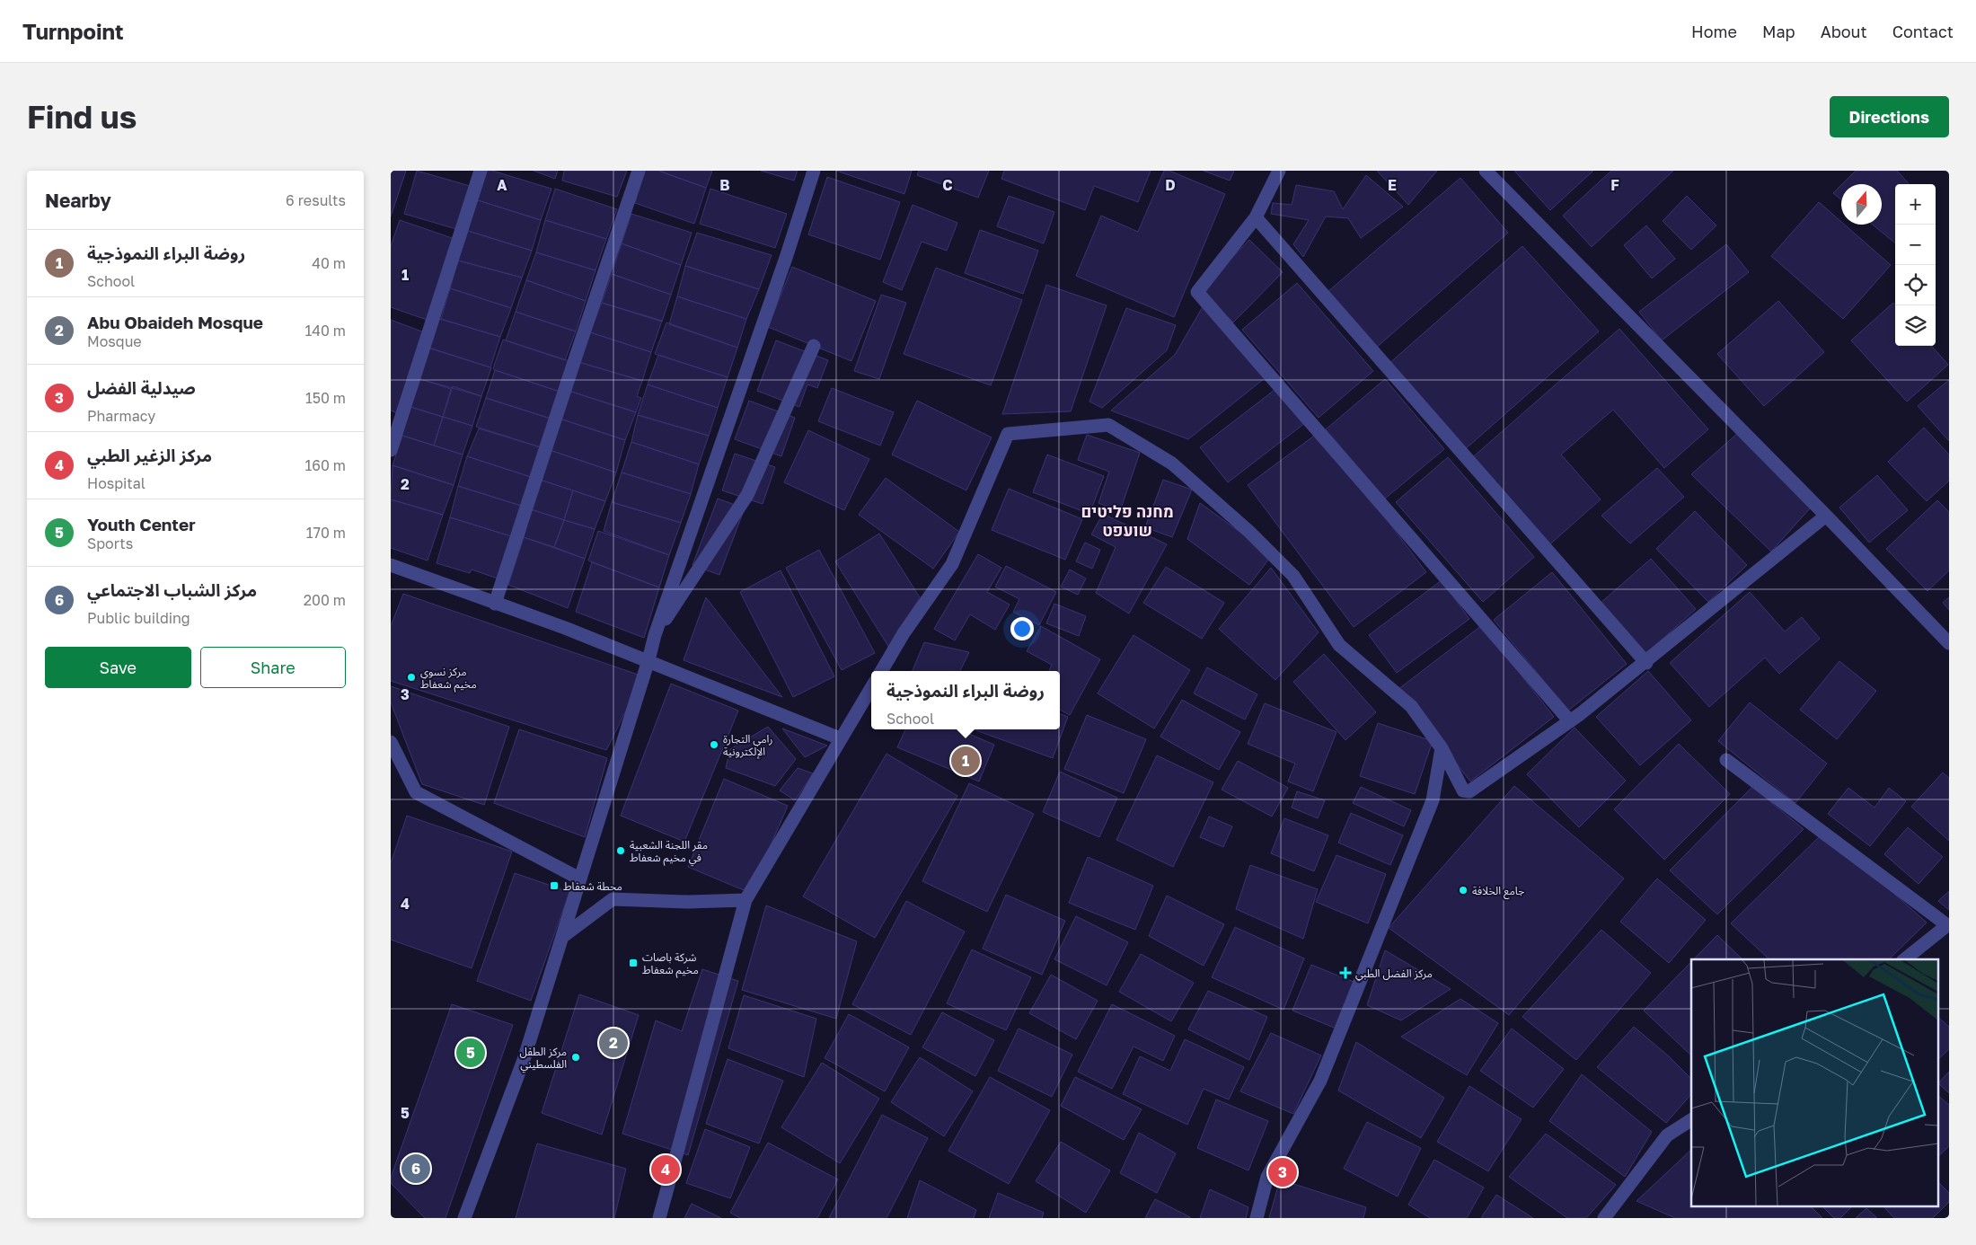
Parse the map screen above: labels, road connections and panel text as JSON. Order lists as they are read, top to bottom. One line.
{"districts":["מחנה פליטים שועפט"],"places":{"other":["مركز نسوي مخيم شعفاط","رامي التجارة الإلكترونية","مقر اللجنة الشعبية في مخيم شعفاط","جامع الخلافة","مركز الطفل الفلسطيني"],"transit":["محطة شعفاط","شركة باصات مخيم شعفاط"],"health":["مركز الفضل الطبي"]},"north":"top","page":{"header":"Turnpoint","nav":["Home","Map","About","Contact"],"buttons":["Directions",["Save","Share"]],"title":"Find us","heading":["Nearby","6 results"],"map_buttons":["+","−"],"list":[{"mark":"1","name":"روضة البراء النموذجية","note":"School","value":"40 m"},{"mark":"2","name":"Abu Obaideh Mosque","note":"Mosque","value":"140 m"},{"mark":"3","name":"صيدلية الفضل","note":"Pharmacy","value":"150 m"},{"mark":"4","name":"مركز الزغير الطبي","note":"Hospital","value":"160 m"},{"mark":"5","name":"Youth Center","note":"Sports","value":"170 m"},{"mark":"6","name":"مركز الشباب الاجتماعي","note":"Public building","value":"200 m"}],"popup":["روضة البراء النموذجية","School"],"pins":["1","2","5","6","4","3"]},"grid":{"columns":["A","B","C","D","E","F"],"rows":["1","2","3","4","5"]}}
